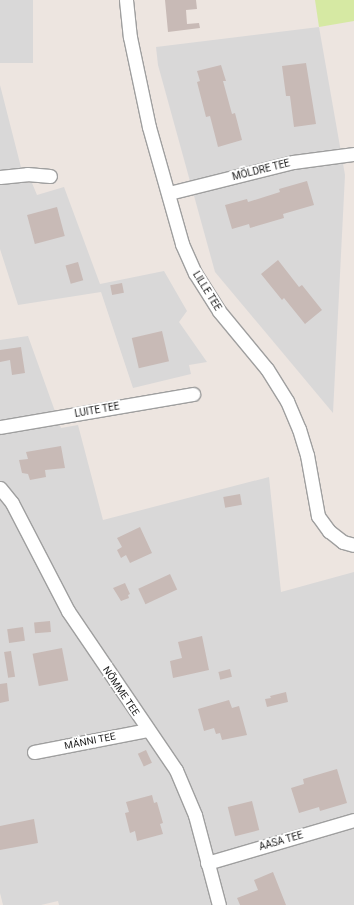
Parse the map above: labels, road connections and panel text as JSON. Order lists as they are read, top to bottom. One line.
{"streets":{"street":["MÖLDRE TEE","LILLE TEE","LUITE TEE","NÕMME TEE","MÄNNI TEE","AASA TEE"]},"crossings":[["MÖLDRE TEE","LILLE TEE"],["NÕMME TEE","MÄNNI TEE"],["NÕMME TEE","AASA TEE"]]}
